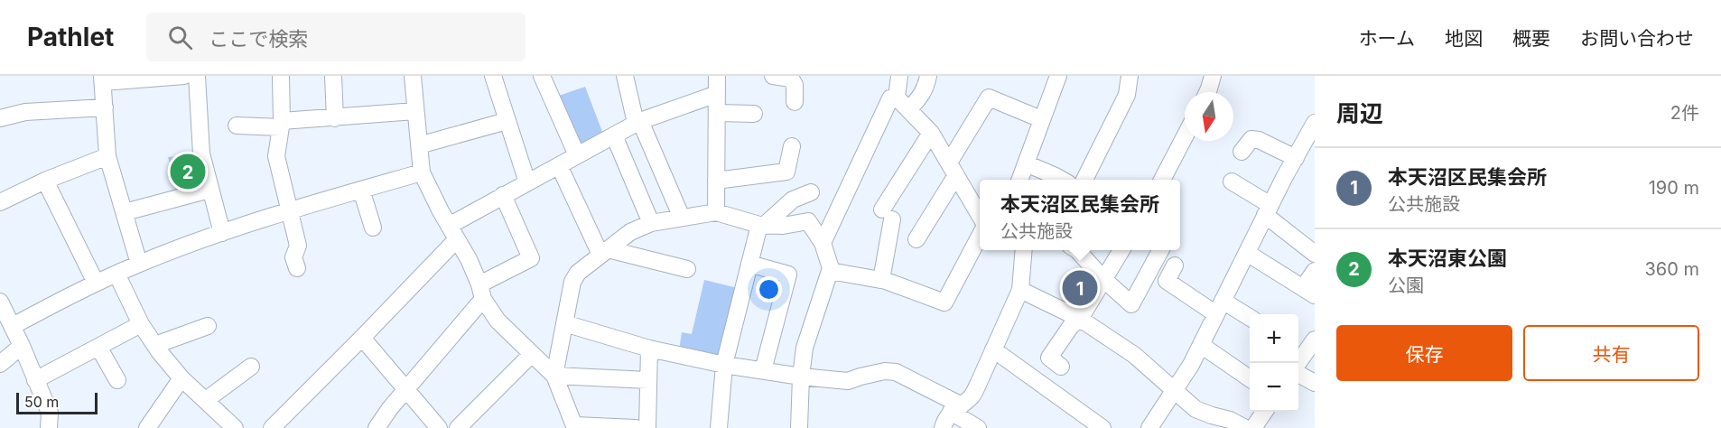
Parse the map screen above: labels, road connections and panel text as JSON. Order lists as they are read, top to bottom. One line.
{"scale_bar":"50 m","north":"bottom","page":{"header":"Pathlet","search":"ここで検索","nav":["ホーム","地図","概要","お問い合わせ"],"heading":["周辺","2件"],"list":[{"mark":"1","name":"本天沼区民集会所","note":"公共施設","value":"190 m"},{"mark":"2","name":"本天沼東公園","note":"公園","value":"360 m"}],"pins":["2","1"],"popup":["本天沼区民集会所","公共施設"],"buttons":["保存","共有"],"map_buttons":["+","−"],"scale":"50 m"}}
